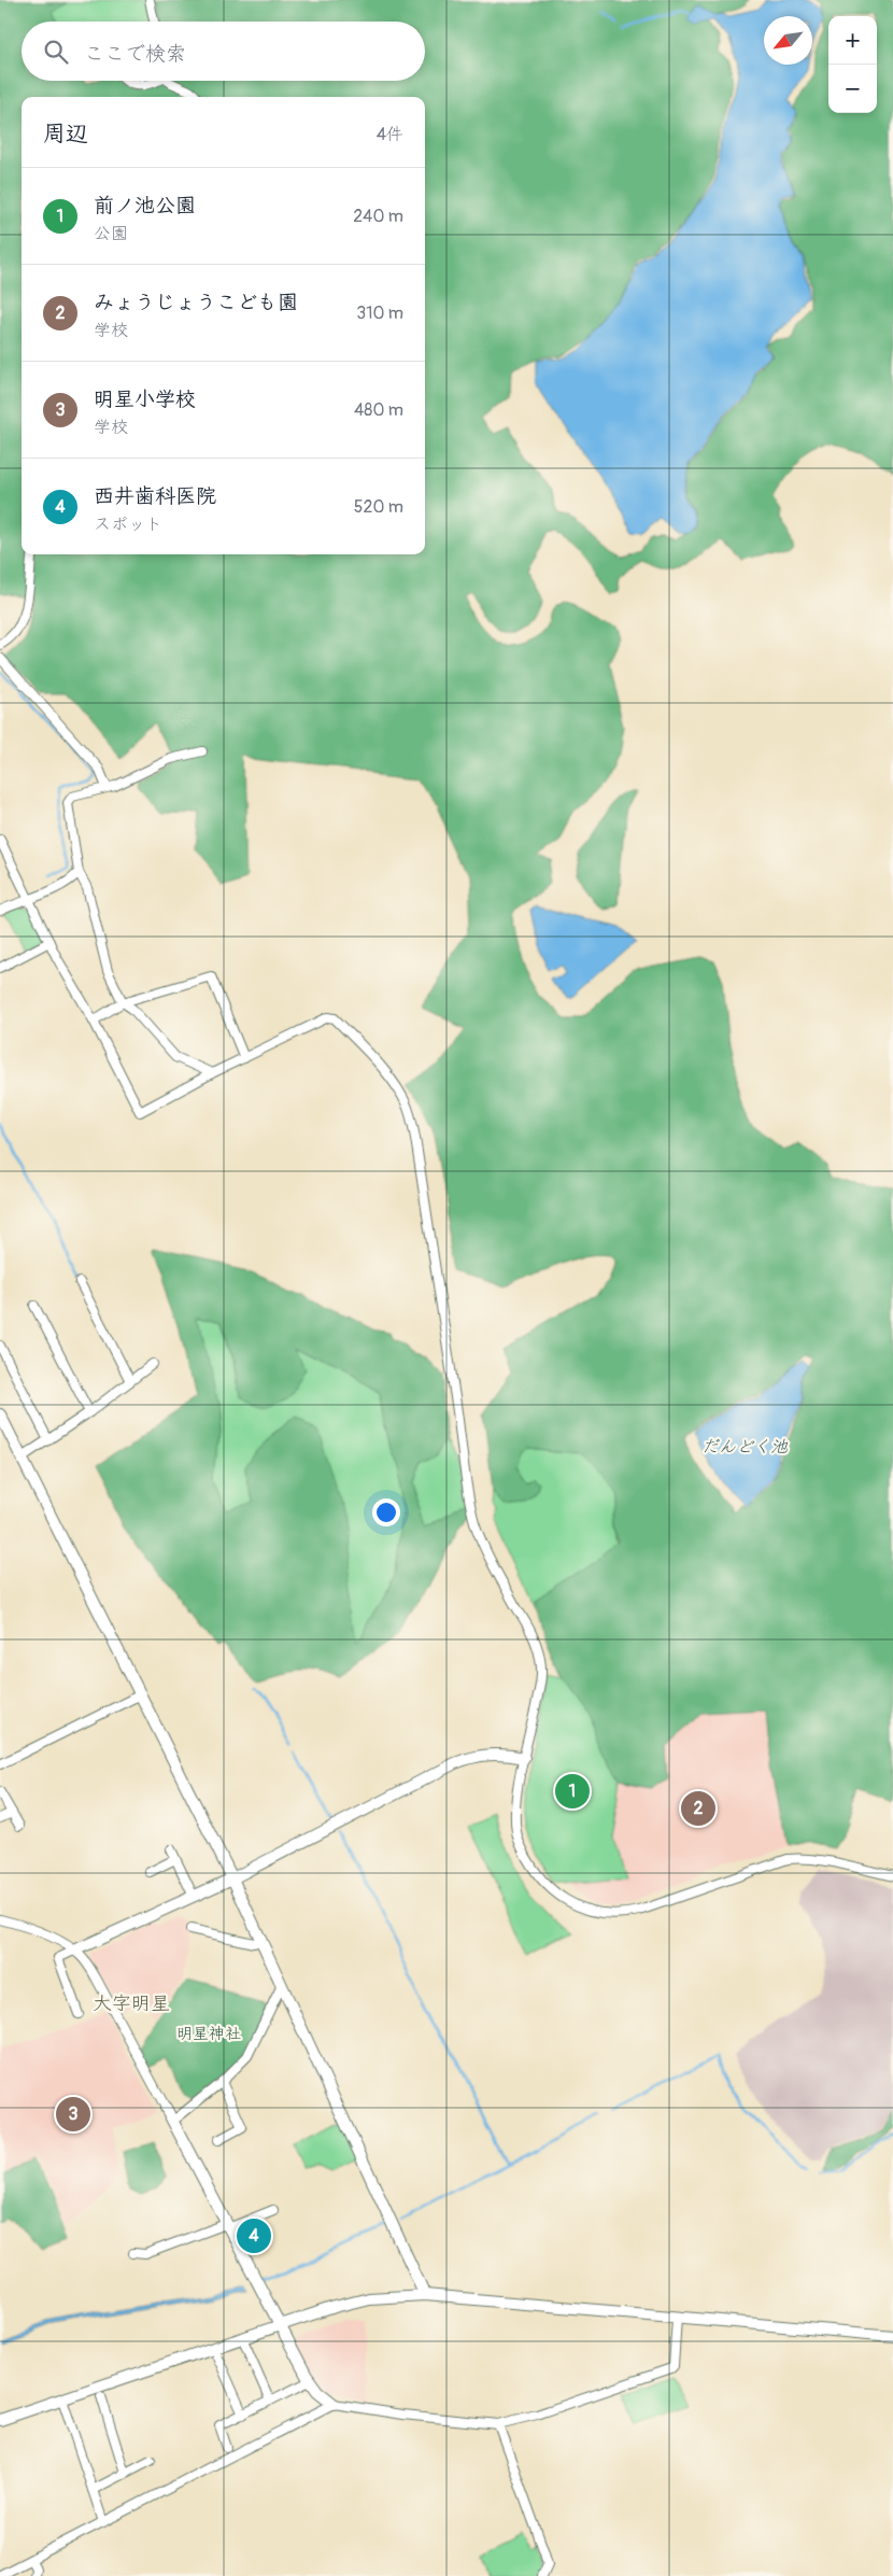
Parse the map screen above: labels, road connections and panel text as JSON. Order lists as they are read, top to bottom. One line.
{"districts":["大字明星"],"water":["だんどく池"],"parks":["明星神社"],"north":"bottom left","page":{"map_buttons":["+","−"],"search":"ここで検索","heading":["周辺","4件"],"list":[{"mark":"1","name":"前ノ池公園","note":"公園","value":"240 m"},{"mark":"2","name":"みょうじょうこども園","note":"学校","value":"310 m"},{"mark":"3","name":"明星小学校","note":"学校","value":"480 m"},{"mark":"4","name":"西井歯科医院","note":"スポット","value":"520 m"}],"pins":["1","2","3","4"]}}
